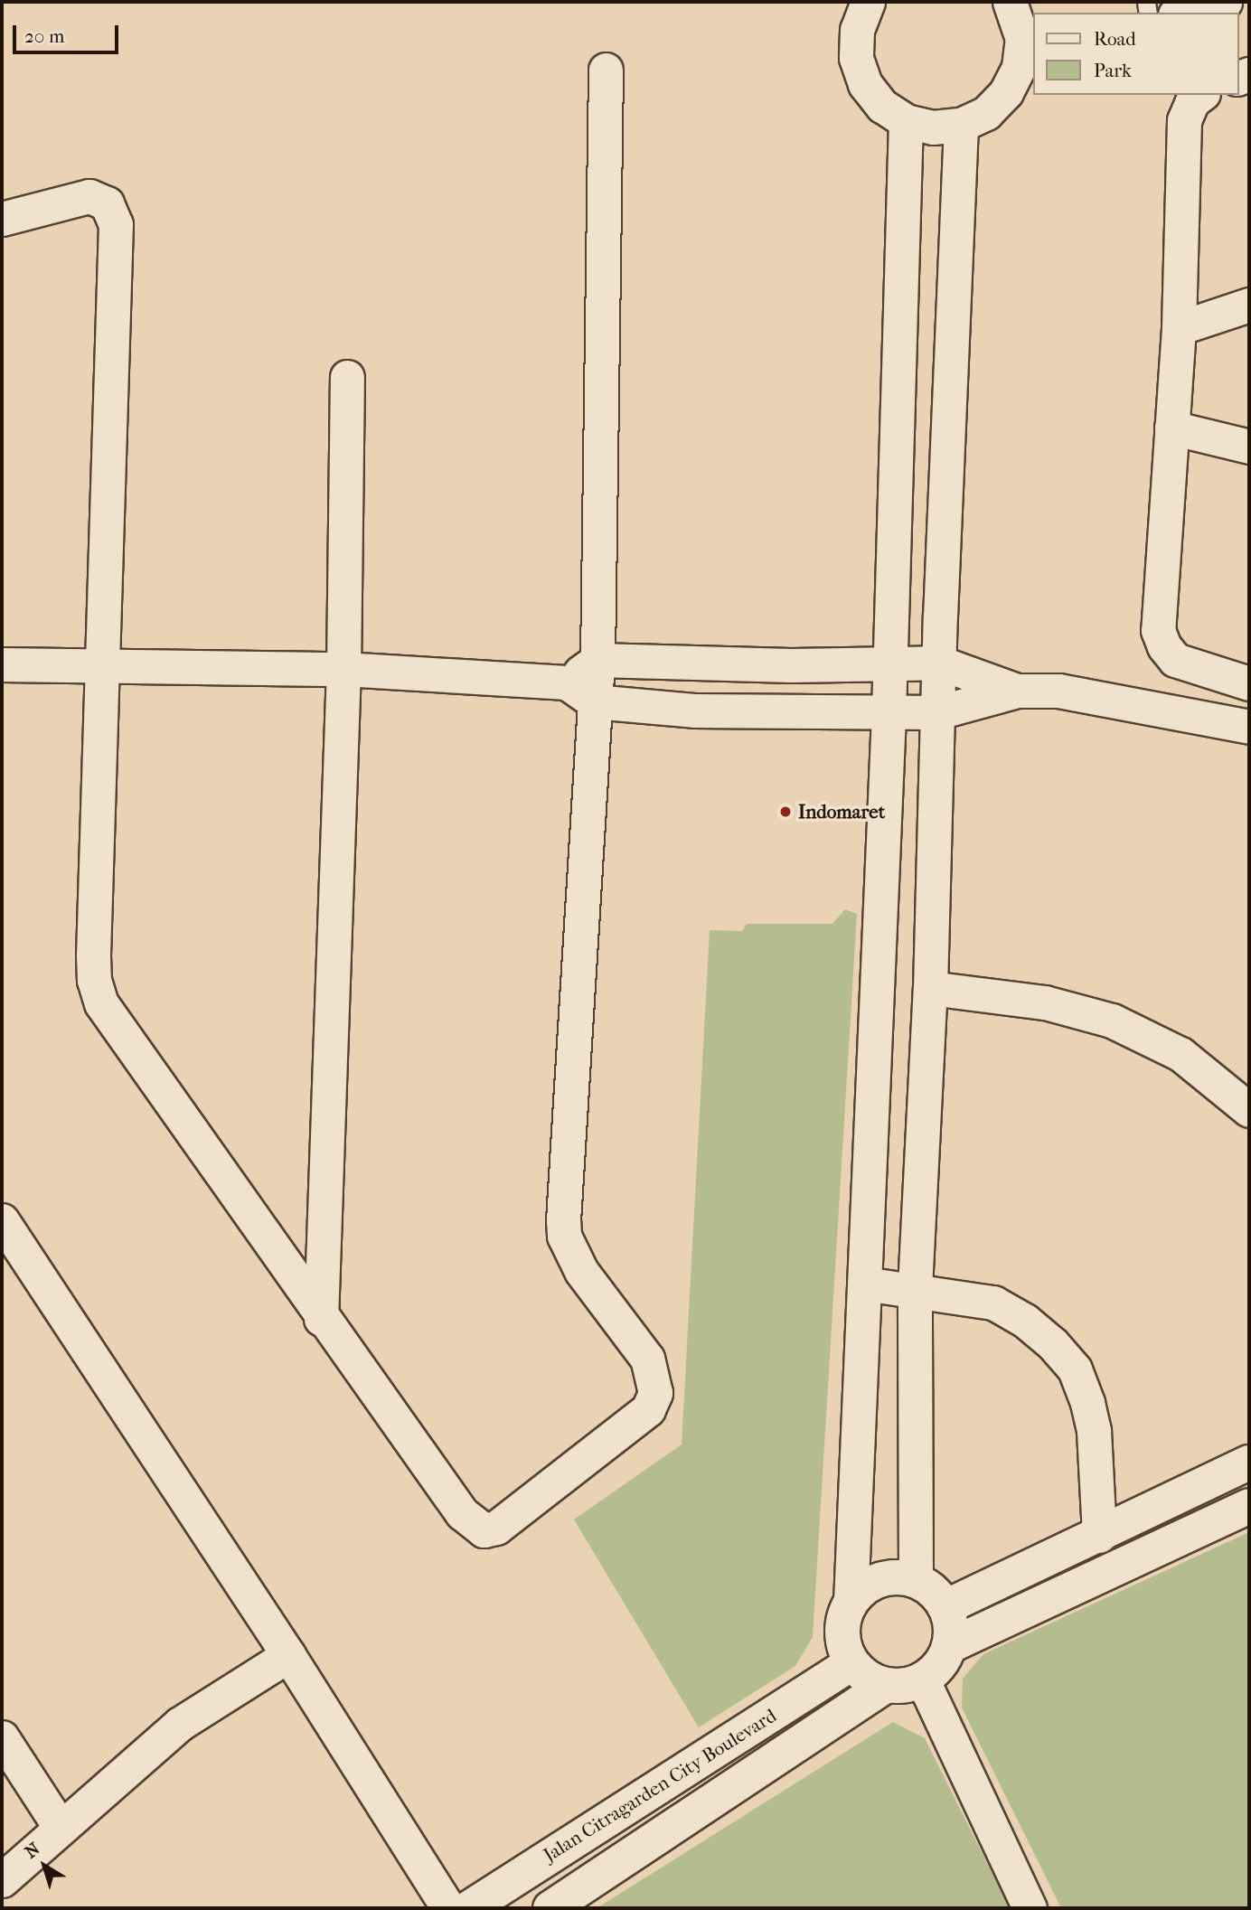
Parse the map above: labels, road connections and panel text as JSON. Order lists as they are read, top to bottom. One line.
{"streets":{"main road":["Jalan Citragarden City Boulevard"]},"places":["Indomaret"],"legend":["Road","Park"],"scale_bar":"20 m","north":"top left"}
